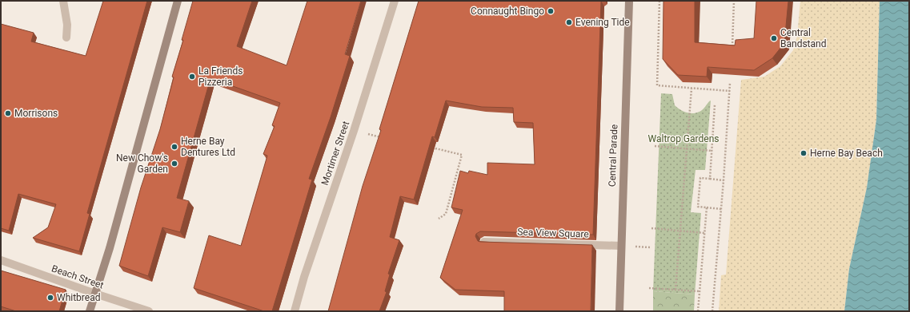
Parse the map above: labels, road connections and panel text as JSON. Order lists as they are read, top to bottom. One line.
{"streets":{"main road":["Central Parade"],"street":["Mortimer Street","Sea View Square","Beach Street"]},"crossings":[["Central Parade","Sea View Square"]],"parks":["Waltrop Gardens"],"places":["Connaught Bingo","Evening Tide","Central Bandstand","La Friends Pizzeria","Morrisons","Herne Bay Dentures Ltd","Herne Bay Beach","New Chow's Garden","Whitbread"]}
